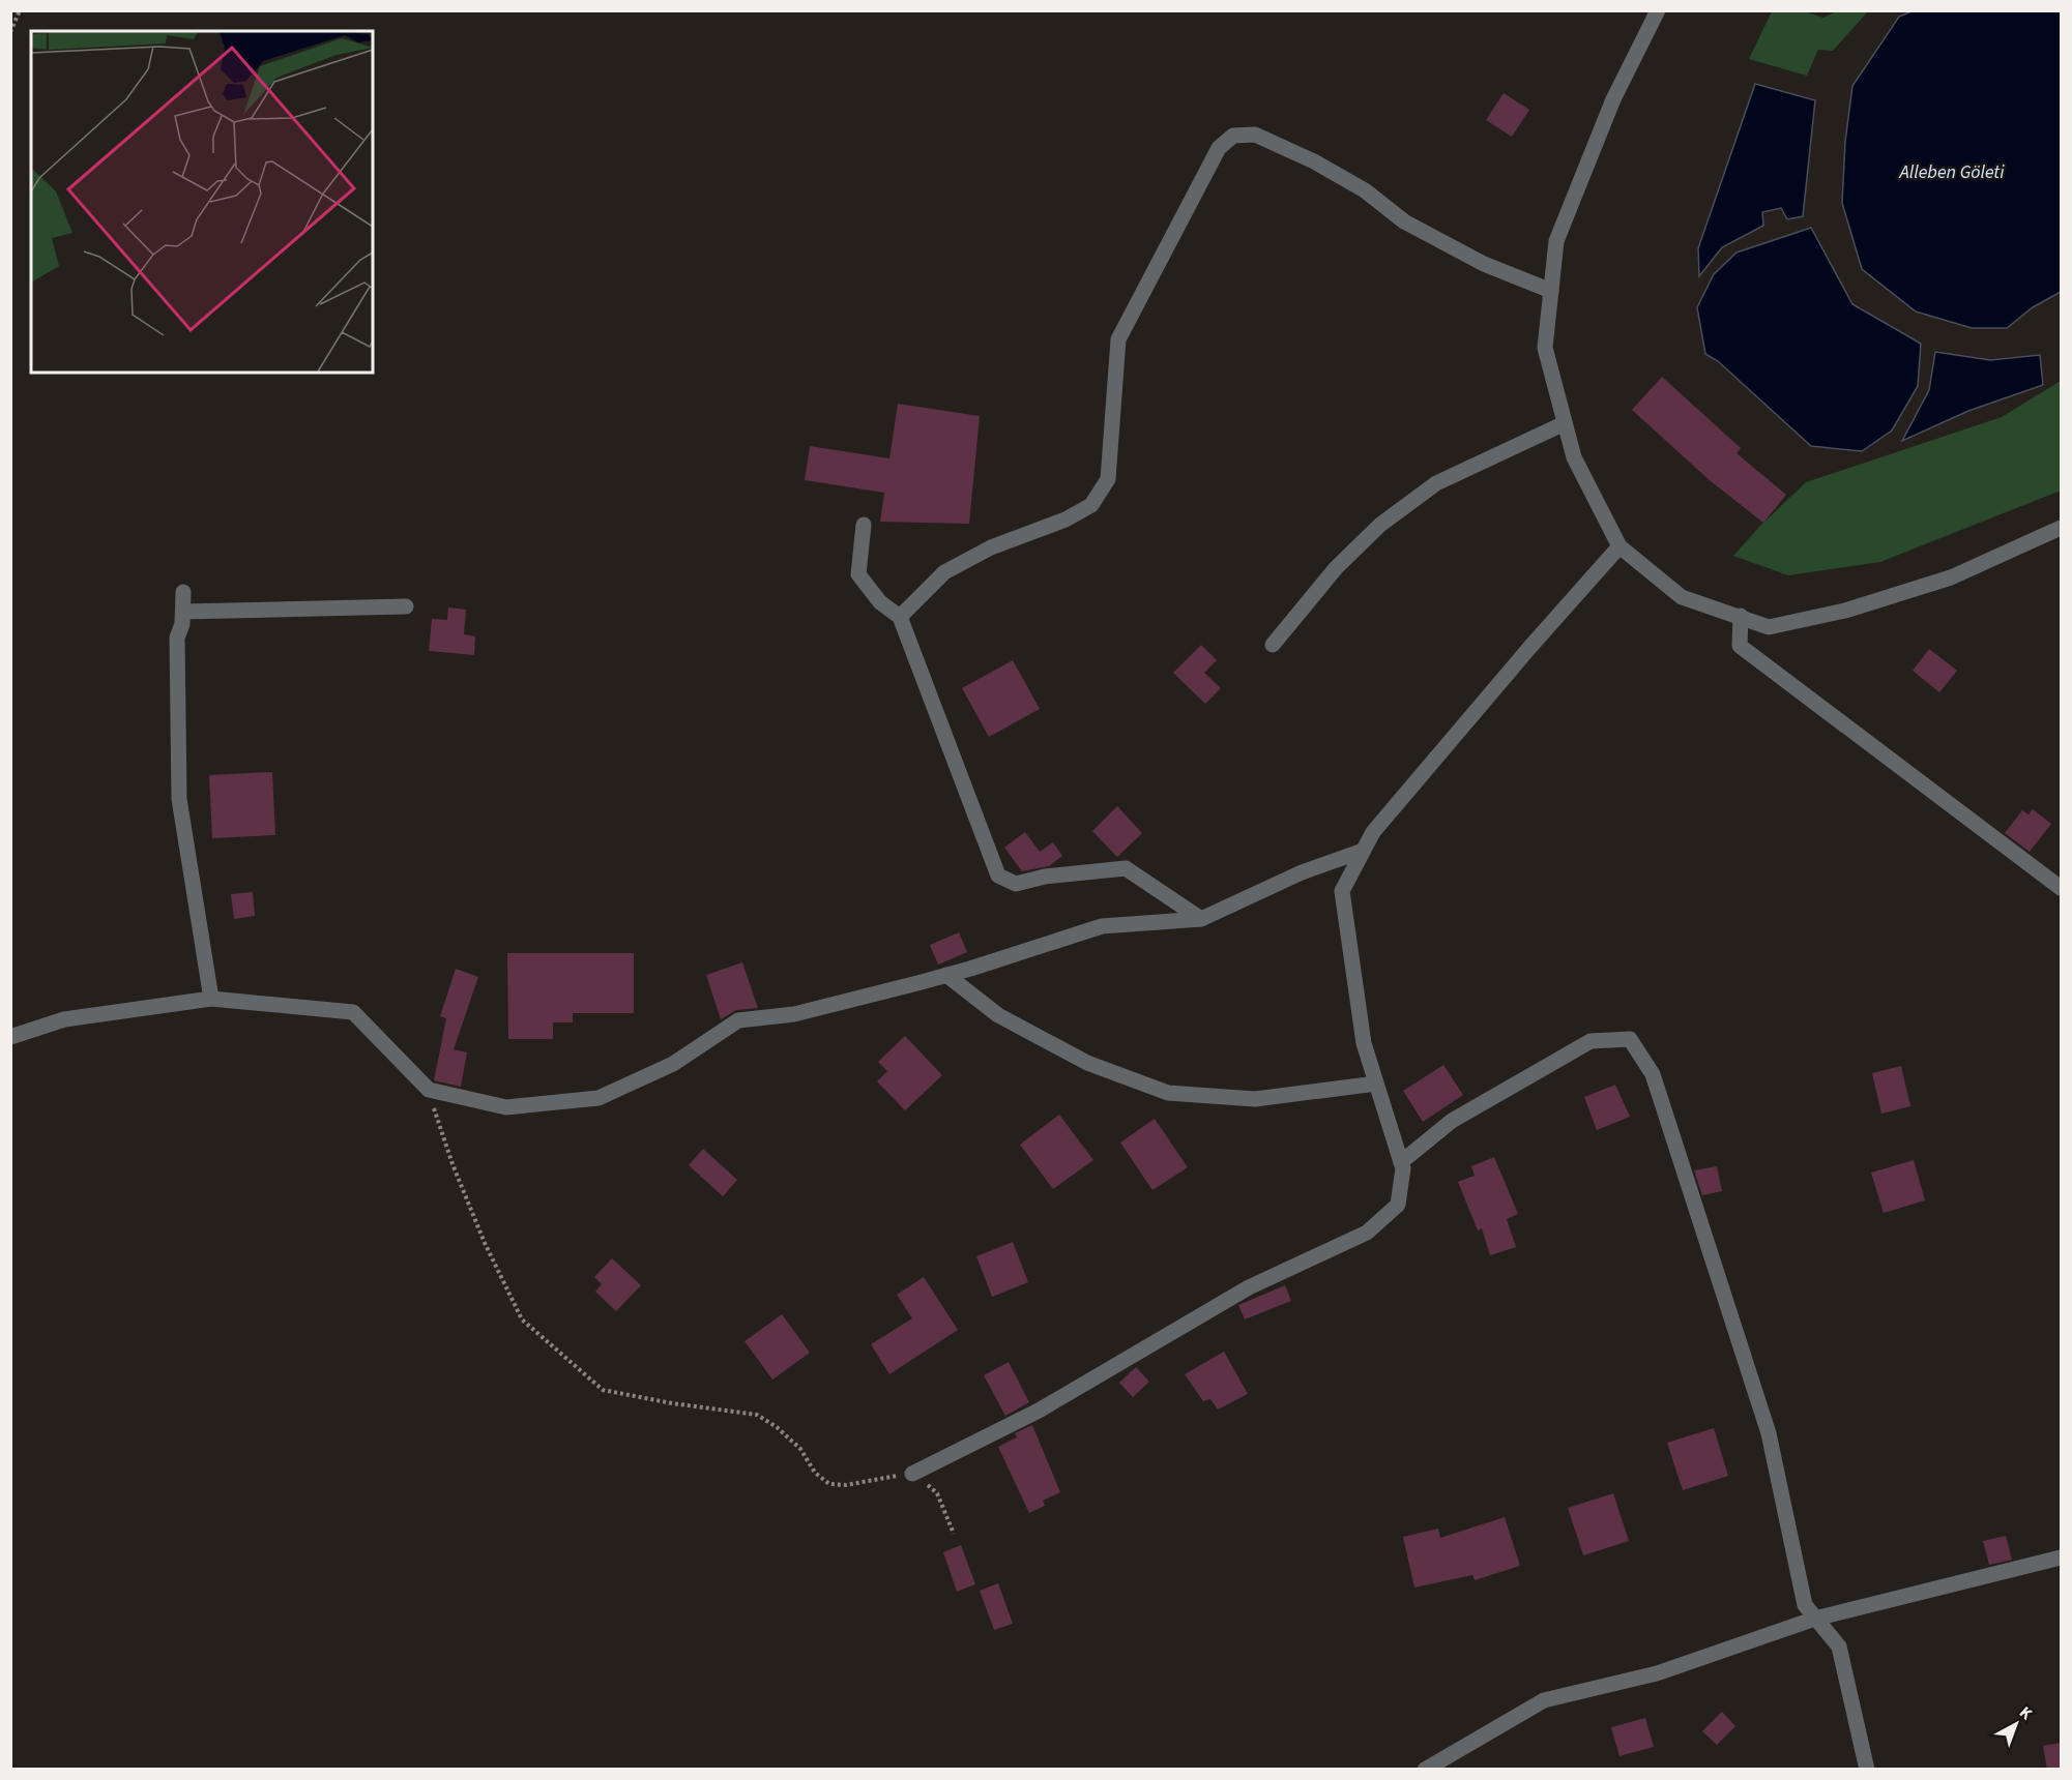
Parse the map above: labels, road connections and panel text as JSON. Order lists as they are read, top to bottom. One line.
{"water":["Alleben Göleti"],"north":"top right"}
